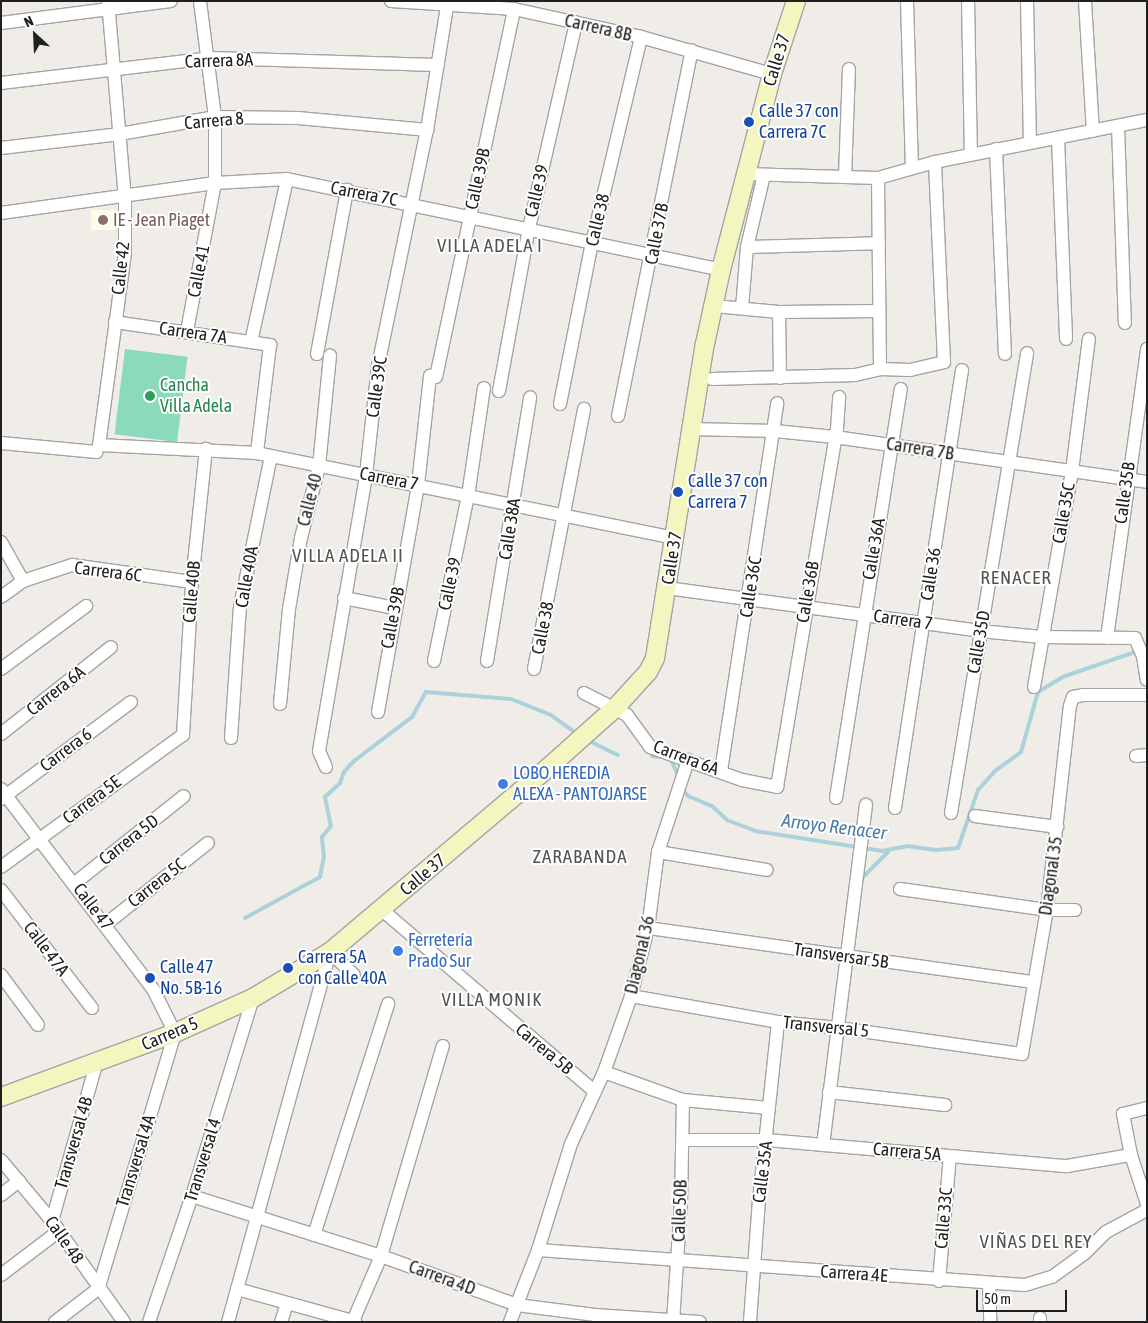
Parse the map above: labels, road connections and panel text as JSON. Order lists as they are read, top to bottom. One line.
{"streets":{"main road":["Calle 37","Carrera 5"],"street":["Carrera 8B","Carrera 8A","Carrera 8","Calle 39B","Calle 39","Carrera 7C","Calle 38","Calle 37B","Calle 42","Calle 41","Carrera 7A","Calle 39C","Carrera 7B","Carrera 7","Calle 35B","Calle 40","Calle 35C","Calle 38A","Calle 36A","Carrera 6C","Calle 36","Calle 40A","Calle 36C","Calle 40B","Calle 36B","Calle 35D","Carrera 6A","Carrera 6","Carrera 5E","Carrera 5D","Diagonal 35","Carrera 5C","Calle 47","Calle 47A","Diagonal 36","Transversar 5B","Transversal 5","Carrera 5B","Transversal 4B","Carrera 5A","Transversal 4","Transversal 4A","Calle 35A","Calle 50B","Calle 33C","Calle 48","Carrera 4E","Carrera 4D"]},"crossings":[["Carrera 8B","Calle 37"],["Carrera 8B","Calle 39B"],["Carrera 8B","Calle 39"],["Carrera 8B","Calle 38"],["Carrera 8B","Calle 37B"],["Carrera 8B","Calle 39C"],["Calle 37","Carrera 7C"],["Calle 37","Carrera 7B"],["Calle 37","Carrera 7"],["Calle 37","Carrera 6A"],["Calle 37","Carrera 5"],["Calle 37","Carrera 5B"],["Carrera 8A","Calle 42"],["Carrera 8A","Calle 41"],["Carrera 8A","Calle 39C"],["Carrera 8","Calle 42"],["Carrera 8","Calle 41"],["Carrera 8","Calle 39C"],["Calle 39B","Carrera 7C"],["Calle 39B","Carrera 7"],["Calle 39","Carrera 7C"],["Calle 39","Carrera 7"],["Carrera 7C","Calle 38"],["Carrera 7C","Calle 37B"],["Carrera 7C","Calle 42"],["Carrera 7C","Calle 41"],["Carrera 7C","Calle 39C"],["Calle 38","Carrera 7"],["Calle 42","Carrera 7A"],["Calle 42","Carrera 7"],["Calle 41","Carrera 7A"],["Carrera 7A","Carrera 7"],["Calle 39C","Carrera 7"],["Carrera 7B","Calle 35B"],["Carrera 7B","Calle 35C"],["Carrera 7B","Calle 36A"],["Carrera 7B","Calle 36"],["Carrera 7B","Calle 36C"],["Carrera 7B","Calle 36B"],["Carrera 7B","Calle 35D"],["Carrera 7","Calle 35B"],["Carrera 7","Calle 40"],["Carrera 7","Calle 35C"],["Carrera 7","Calle 38A"],["Carrera 7","Calle 36A"],["Carrera 7","Calle 36"],["Carrera 7","Calle 40A"],["Carrera 7","Calle 36C"],["Carrera 7","Calle 40B"],["Carrera 7","Calle 36B"],["Carrera 7","Calle 35D"],["Carrera 6C","Calle 40B"],["Calle 36C","Carrera 6A"],["Calle 40B","Carrera 5E"],["Calle 36B","Carrera 6A"],["Carrera 6A","Diagonal 36"],["Carrera 6","Calle 47"],["Carrera 5E","Calle 47"],["Carrera 5D","Calle 47"],["Diagonal 35","Transversar 5B"],["Diagonal 35","Transversal 5"],["Carrera 5C","Calle 47"],["Calle 47","Carrera 5"],["Calle 47","Transversal 4A"],["Diagonal 36","Transversar 5B"],["Diagonal 36","Transversal 5"],["Diagonal 36","Carrera 5B"],["Diagonal 36","Carrera 4E"],["Diagonal 36","Carrera 4D"],["Transversal 5","Calle 35A"],["Carrera 5","Transversal 4B"],["Carrera 5","Transversal 4"],["Carrera 5","Transversal 4A"],["Transversal 4B","Calle 48"],["Carrera 5A","Calle 35A"],["Carrera 5A","Calle 50B"],["Carrera 5A","Calle 33C"],["Transversal 4","Carrera 4D"],["Transversal 4A","Calle 48"],["Calle 35A","Carrera 4E"],["Calle 50B","Carrera 4E"],["Calle 50B","Carrera 4D"],["Calle 33C","Carrera 4E"]],"districts":["VILLA ADELA I","VILLA ADELA II","RENACER","ZARABANDA","VILLA MONIK","VIÑAS DEL REY"],"water":["Arroyo Renacer"],"places":["Calle 37 con Carrera 7C","IE - Jean Piaget","Cancha Villa Adela","Calle 37 con Carrera 7","LOBO HEREDIA ALEXA - PANTOJARSE","Ferretería Prado Sur","Carrera 5A con Calle 40A","Calle 47 No. 5B-16"],"scale_bar":"50 m","north":"top left"}
